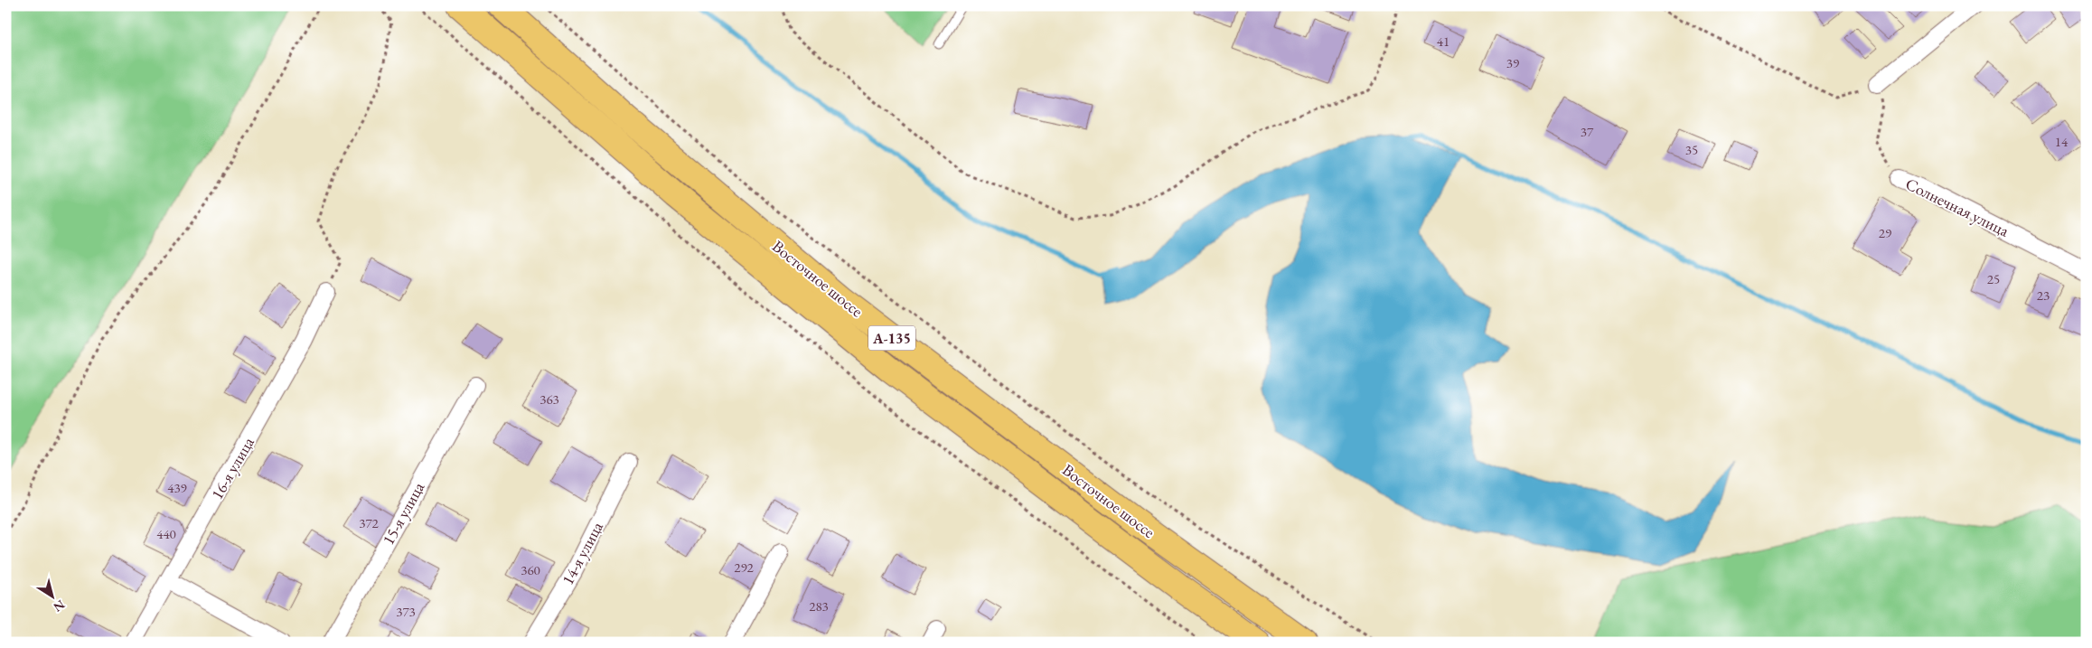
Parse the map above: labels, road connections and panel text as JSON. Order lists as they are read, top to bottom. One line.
{"streets":{"highway":["Восточное шоссе","А-135"],"street":["Солнечная улица","16-я улица","15-я улица","14-я улица"]},"house_numbers":["41","39","37","14","35","29","25","23","363","439","372","440","292","360","283","373"],"north":"bottom right"}
